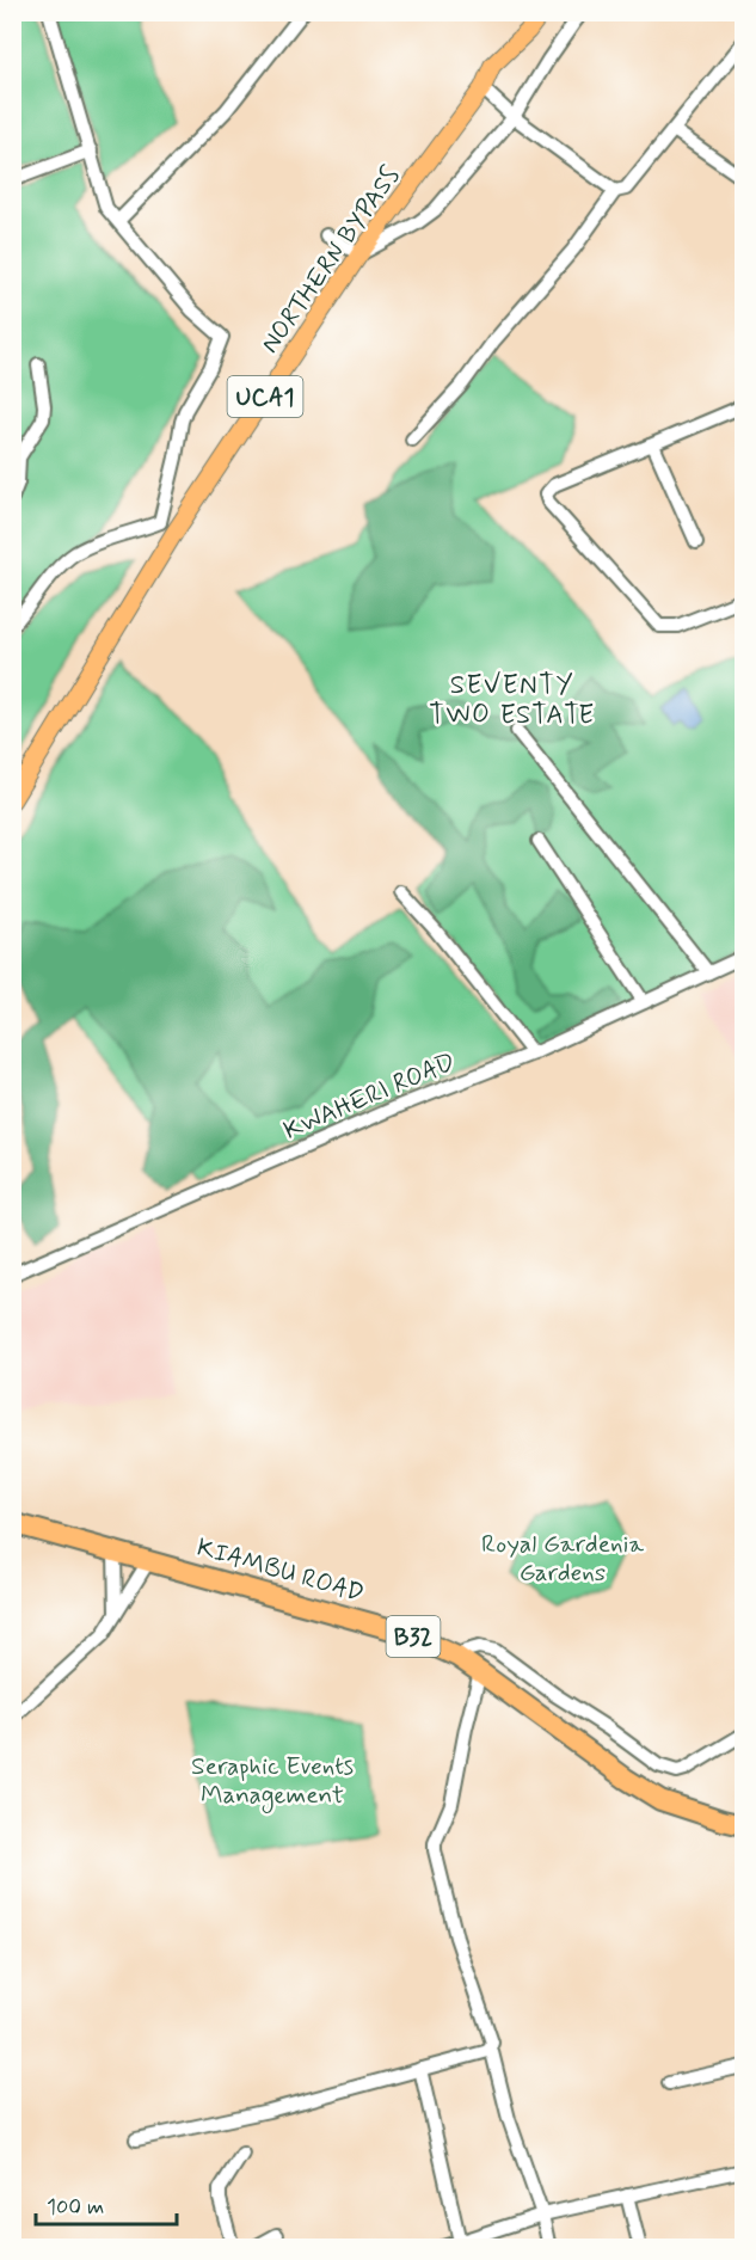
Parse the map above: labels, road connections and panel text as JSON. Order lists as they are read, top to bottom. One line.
{"streets":{"highway":["KIAMBU ROAD","B32"],"main road":["NORTHERN BYPASS","UCA1"],"street":["KWAHERI ROAD"]},"districts":["SEVENTY TWO ESTATE"],"parks":["Royal Gardenia Gardens","Seraphic Events Management"],"scale_bar":"100 m"}
